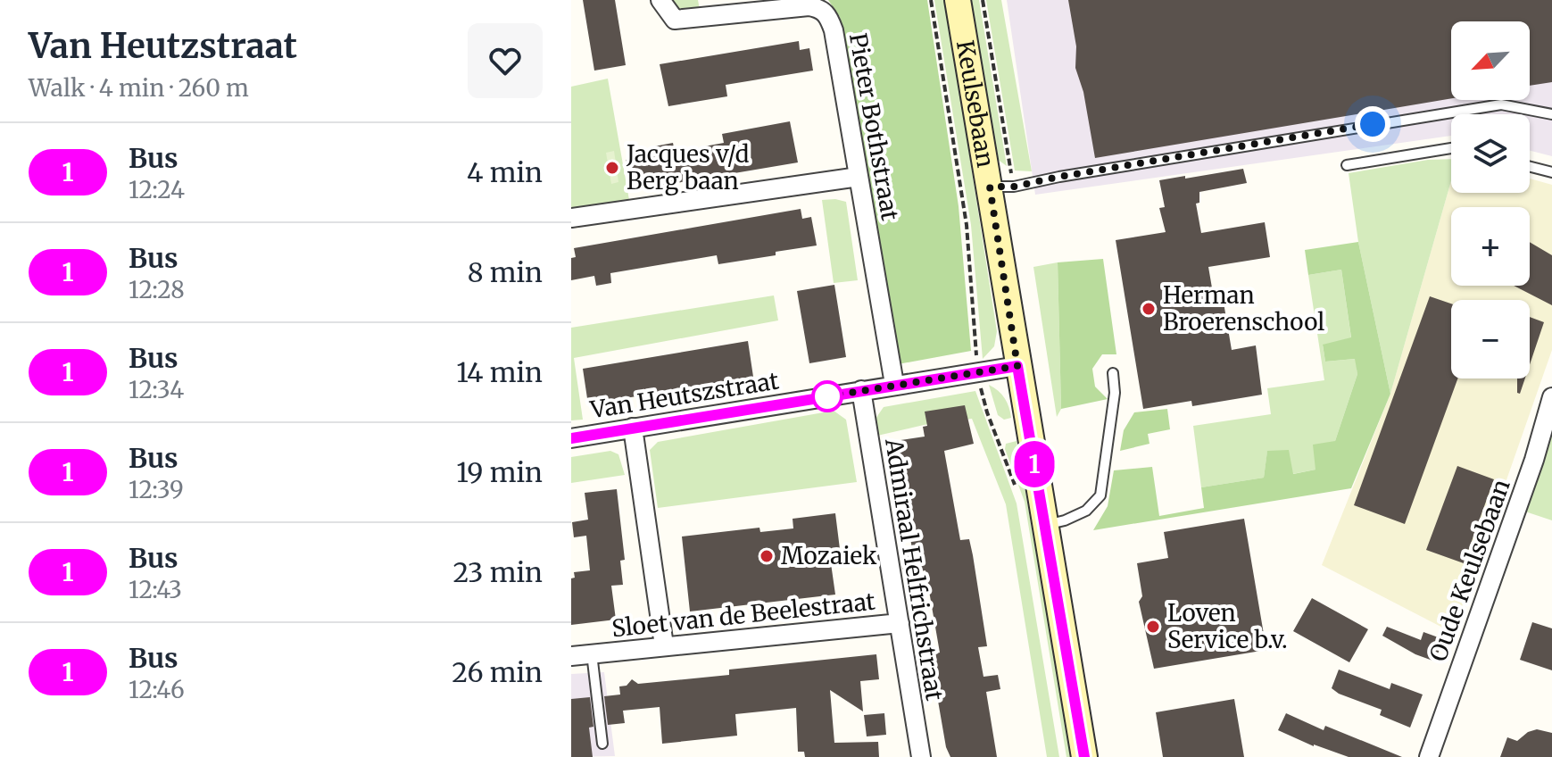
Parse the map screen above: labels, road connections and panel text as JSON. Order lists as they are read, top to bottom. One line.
{"streets":{"street":["Keulsebaan","Pieter Bothstraat","Van Heutszstraat","Admiraal Helfrichstraat","Oude Keulsebaan","Sloet van de Beelestraat"]},"crossings":[["Keulsebaan","Van Heutszstraat"],["Pieter Bothstraat","Van Heutszstraat"],["Van Heutszstraat","Admiraal Helfrichstraat"],["Admiraal Helfrichstraat","Sloet van de Beelestraat"]],"places":["Jacques v/d Berg baan","Herman Broerenschool","Mozaiek","Loven Service b.v."],"lines":["bus line 1"],"north":"bottom left","page":{"heading":["Van Heutzstraat","Walk · 4 min · 260 m"],"on_map":"1","map_buttons":["+","−"],"list":[{"mark":"1","name":"Bus","note":"12:24","value":"4 min"},{"mark":"1","name":"Bus","note":"12:28","value":"8 min"},{"mark":"1","name":"Bus","note":"12:34","value":"14 min"},{"mark":"1","name":"Bus","note":"12:39","value":"19 min"},{"mark":"1","name":"Bus","note":"12:43","value":"23 min"},{"mark":"1","name":"Bus","note":"12:46","value":"26 min"}]}}
